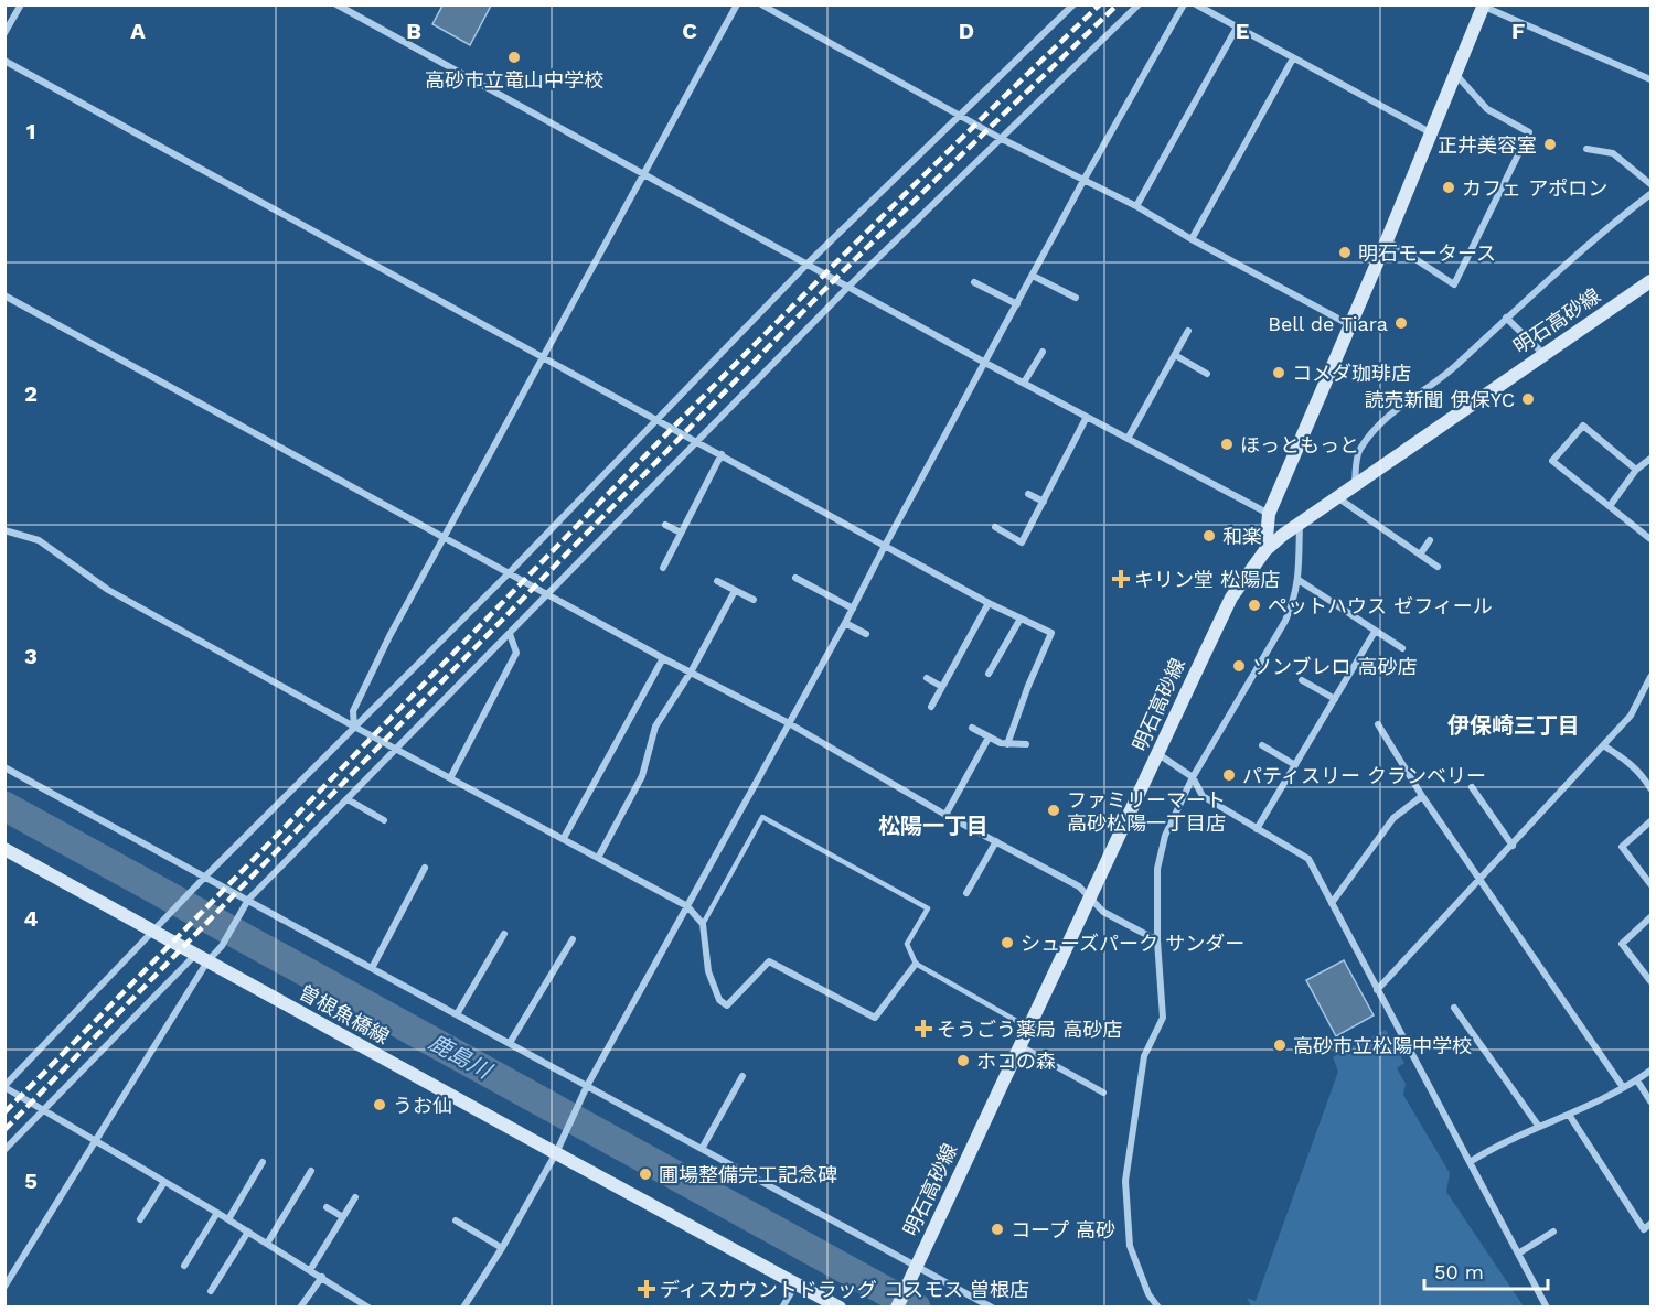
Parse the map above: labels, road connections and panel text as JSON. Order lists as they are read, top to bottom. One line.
{"streets":{"main road":["明石高砂線","曽根魚橋線"]},"districts":["伊保崎三丁目","松陽一丁目"],"water":["鹿島川"],"places":{"other":["高砂市立竜山中学校","正井美容室","カフェ アポロン","明石モータース","Bell de Tiara","コメダ珈琲店","読売新聞 伊保YC","ほっともっと","和楽","ペットハウス ゼフィール","ソンブレロ 高砂店","パティスリー クランベリー","ファミリーマート 高砂松陽一丁目店","シューズパーク サンダー","高砂市立松陽中学校","ホコの森","うお仙","圃場整備完工記念碑","コープ 高砂"],"health":["キリン堂 松陽店","そうごう薬局 高砂店","ディスカウントドラッグ コスモス 曽根店"]},"scale_bar":"50 m","grid":{"columns":["A","B","C","D","E","F"],"rows":["1","2","3","4","5"]}}
